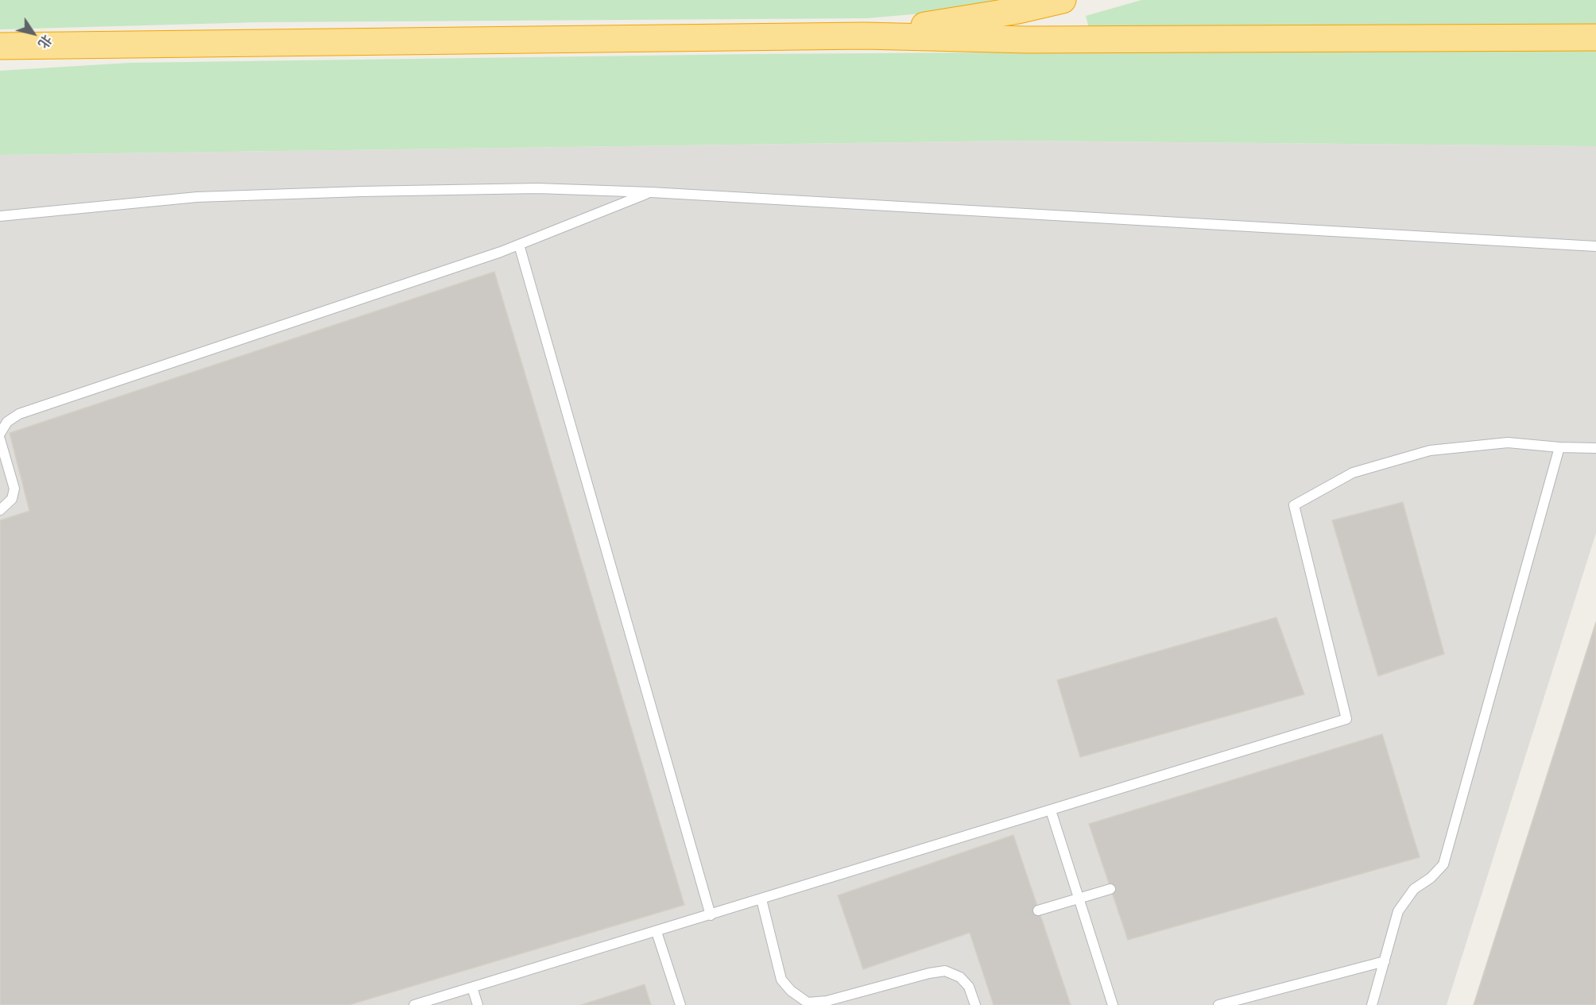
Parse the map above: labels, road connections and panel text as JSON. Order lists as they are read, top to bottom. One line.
{"north":"bottom right"}
